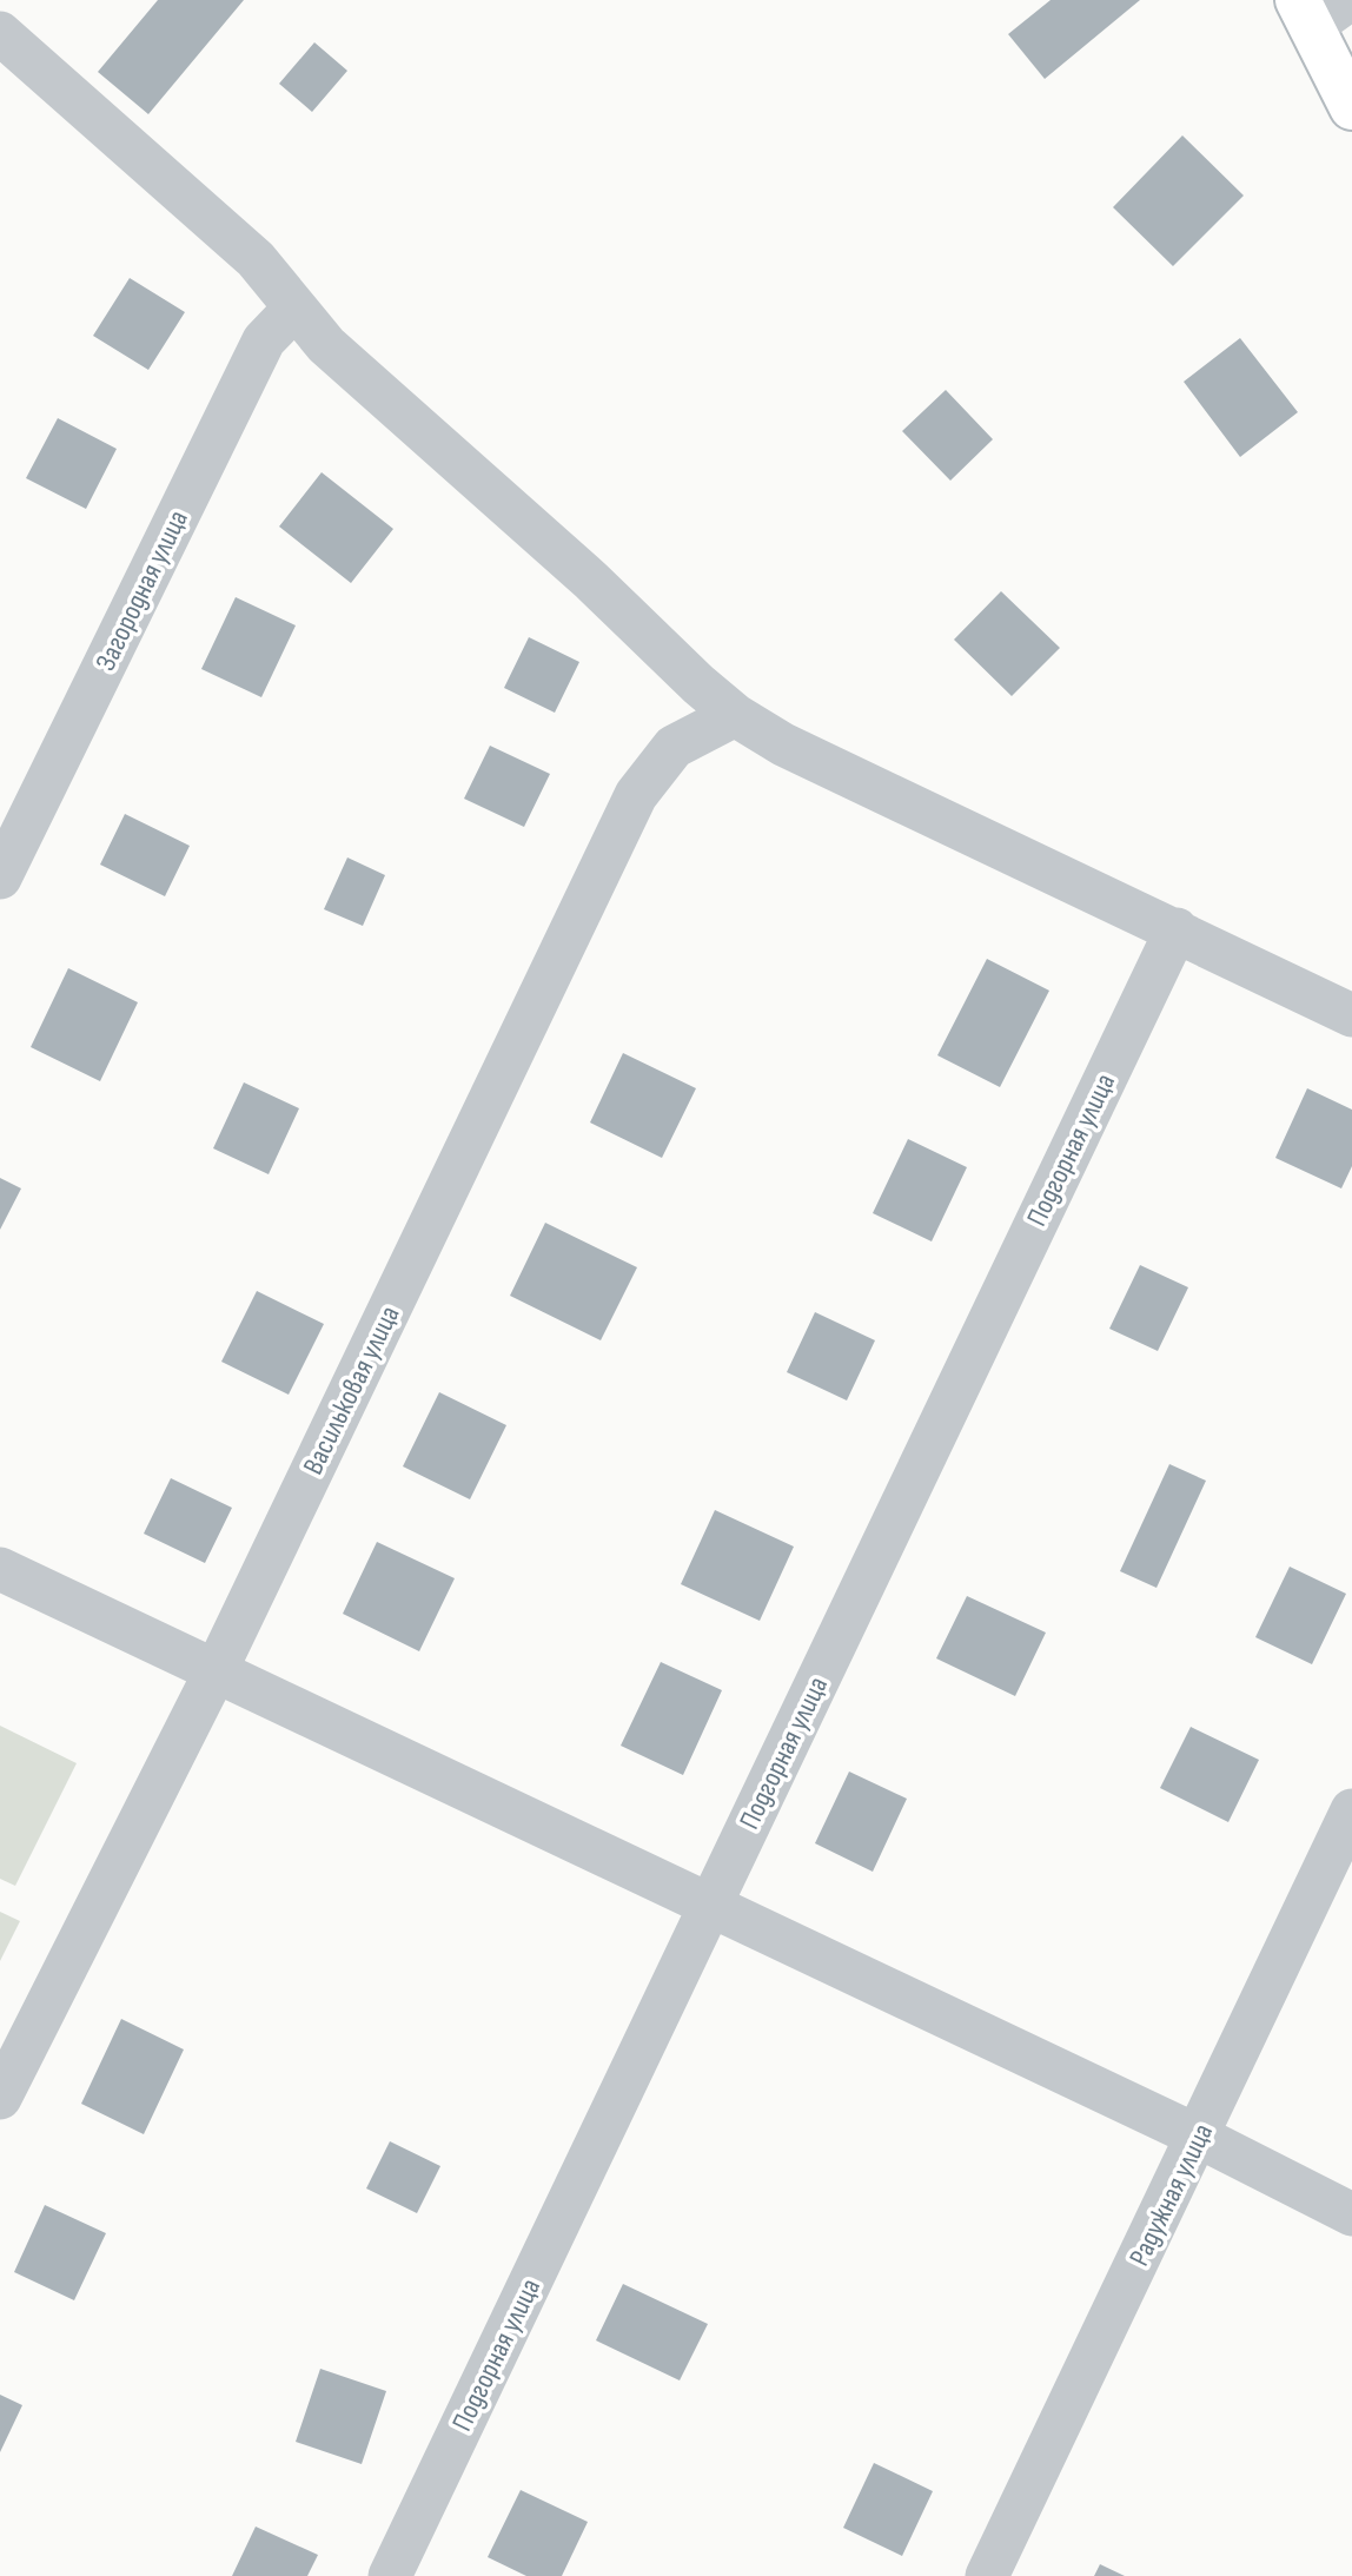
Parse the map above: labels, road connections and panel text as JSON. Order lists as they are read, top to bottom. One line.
{"streets":{"street":["Загородная улица","Подгорная улица","Васильковая улица","Радужная улица"]}}
